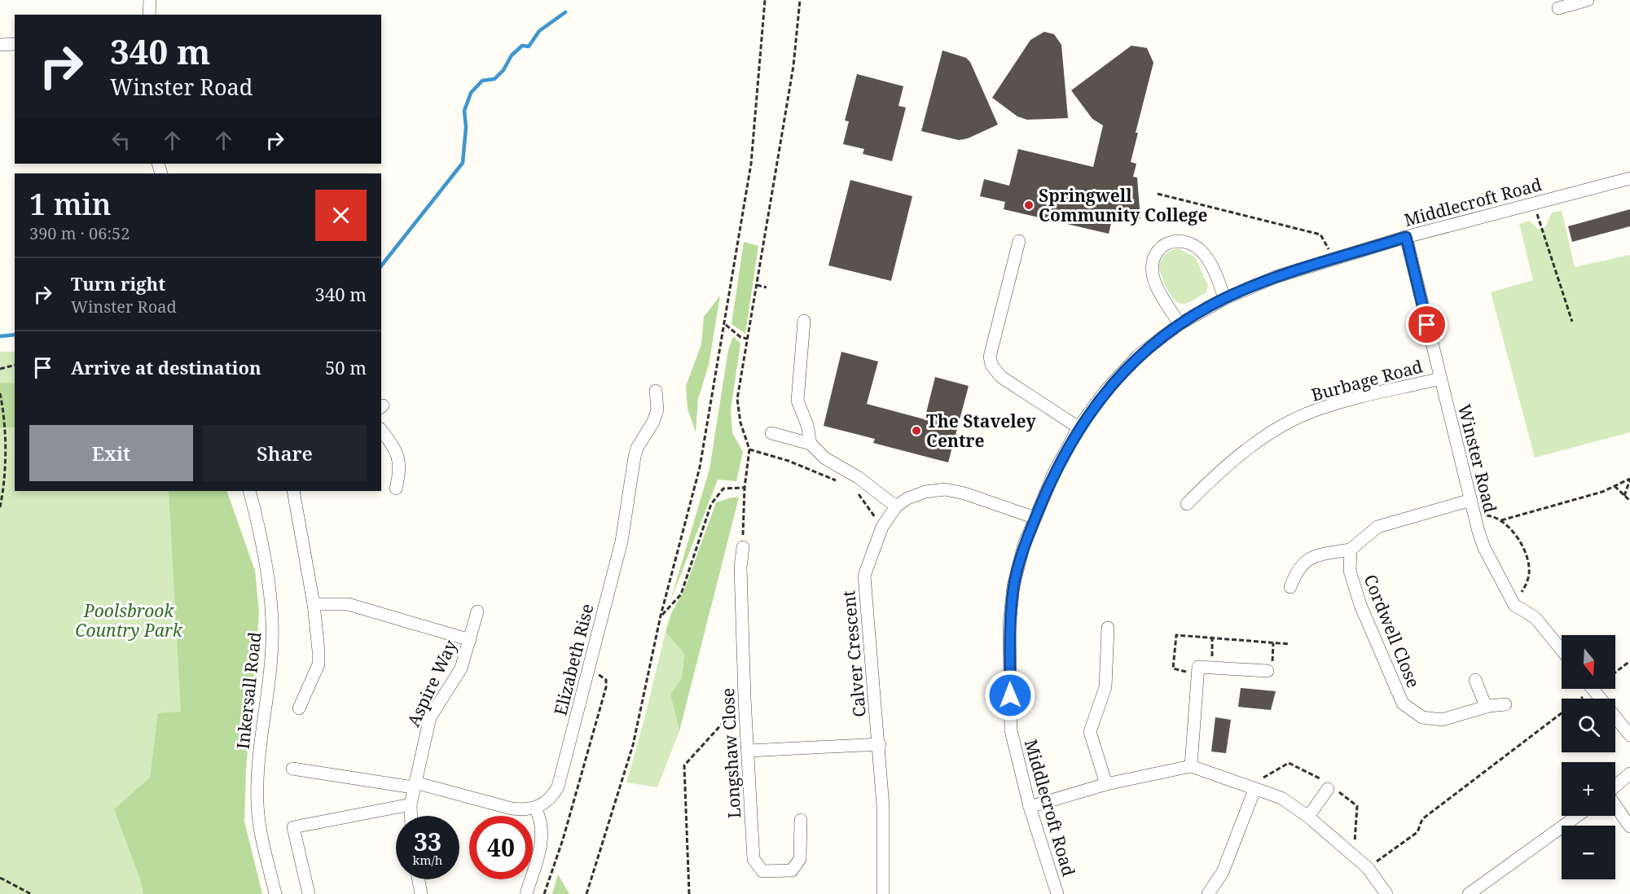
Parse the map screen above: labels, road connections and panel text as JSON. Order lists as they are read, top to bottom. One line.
{"streets":{"street":["Middlecroft Road","Burbage Road","Winster Road","Cordwell Close","Calver Crescent","Elizabeth Rise","Aspire Way","Inkersall Road","Longshaw Close"]},"crossings":[["Middlecroft Road","Winster Road"],["Middlecroft Road","Calver Crescent"],["Burbage Road","Winster Road"]],"parks":["Poolsbrook Country Park"],"places":["Springwell Community College","The Staveley Centre"],"north":"bottom","page":{"turn":["340 m","Winster Road"],"heading":["1 min","390 m · 06:52"],"list":[{"name":"Turn right","note":"Winster Road","value":"340 m"},{"name":"Arrive at destination","value":"50 m"}],"buttons":["Exit","Share"],"map_buttons":["+","−"],"speed":"33 km/h","limit":"40"}}
